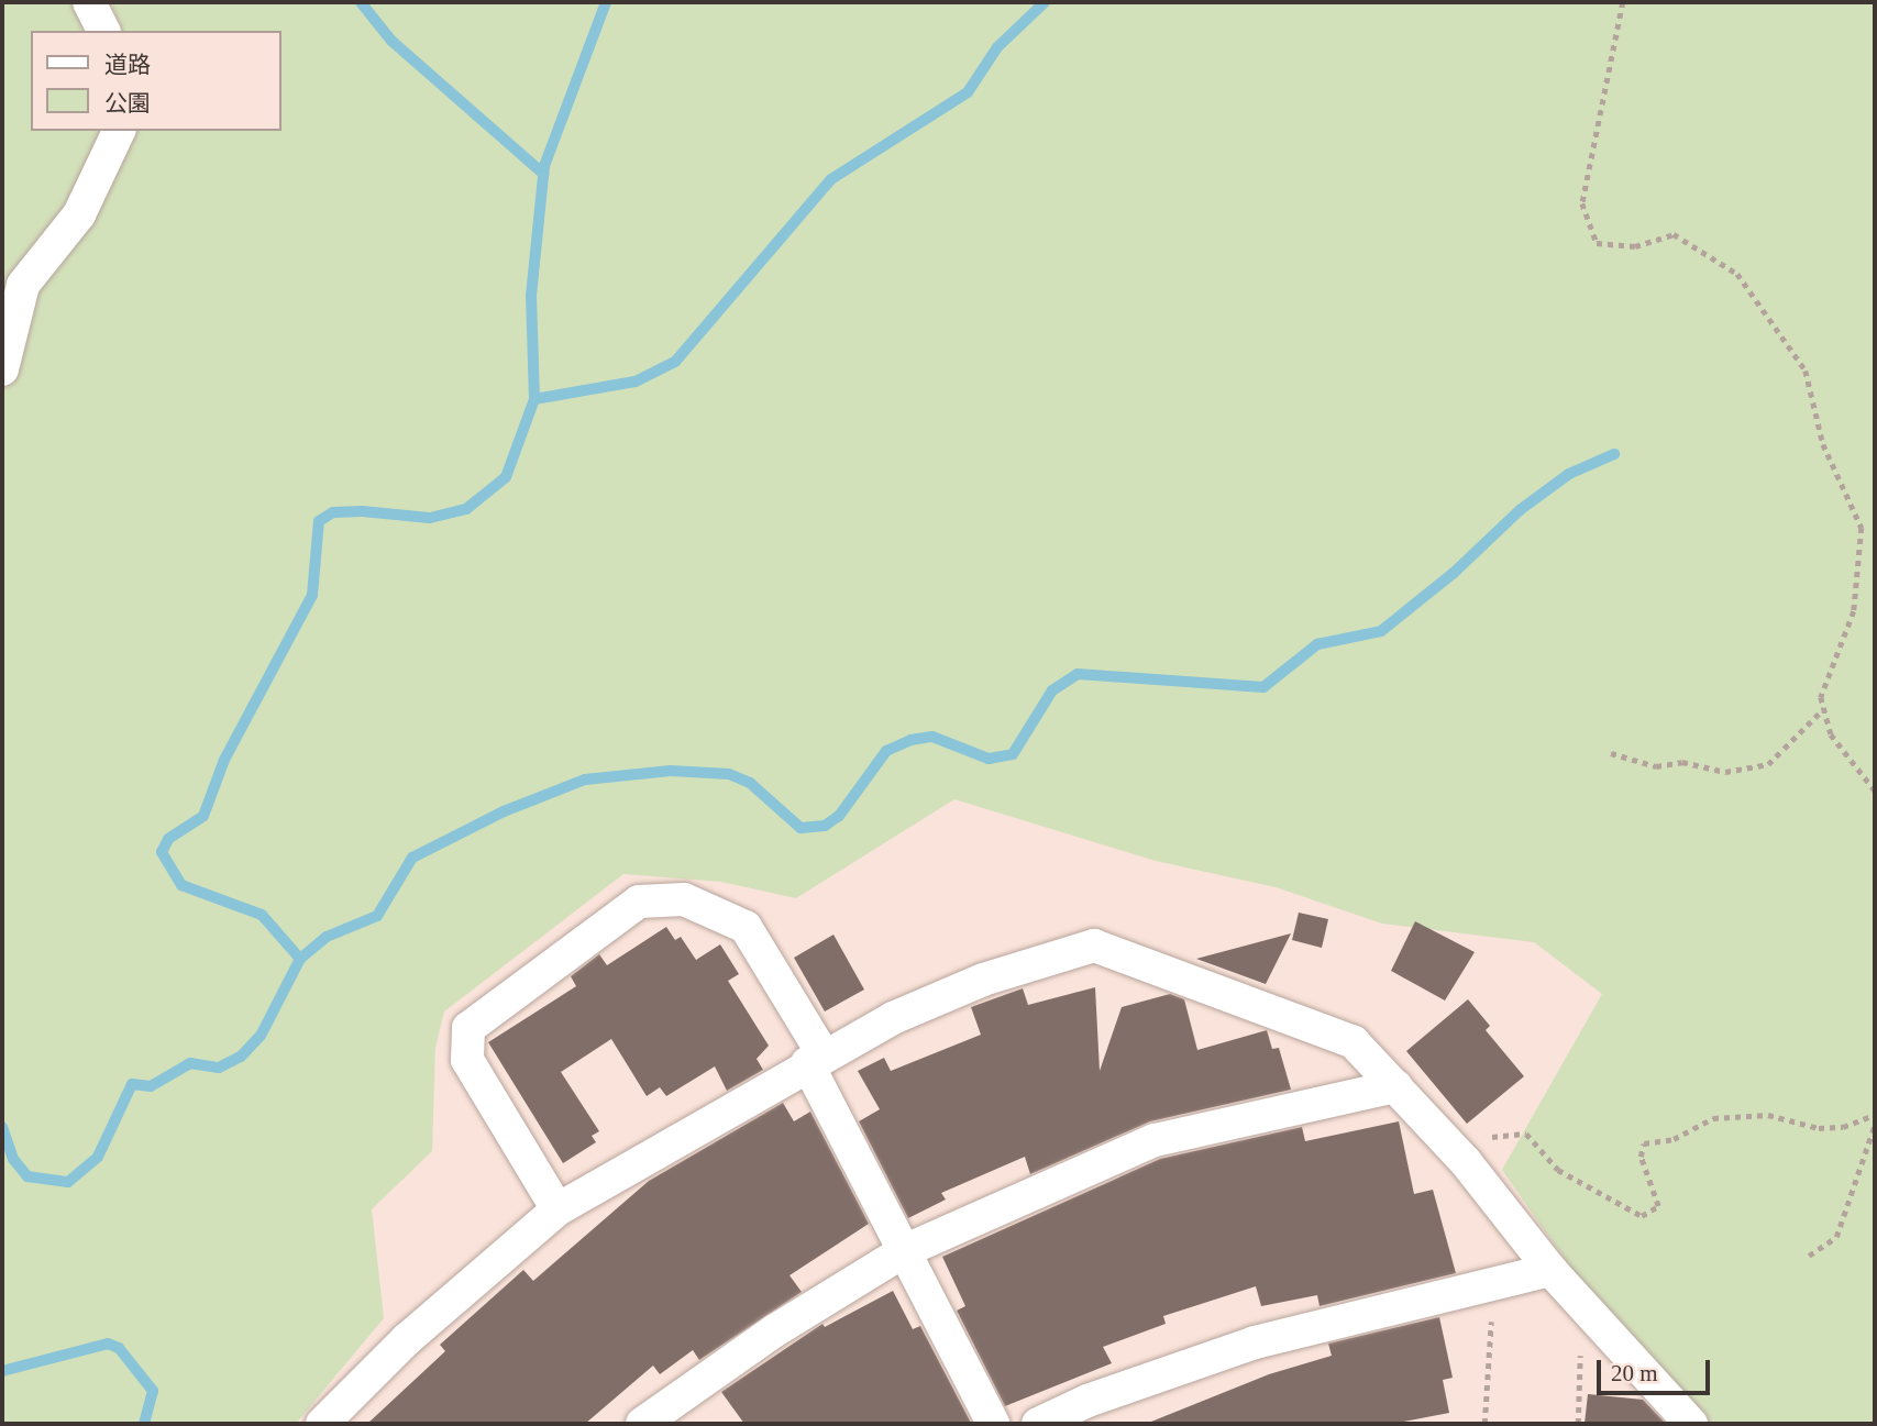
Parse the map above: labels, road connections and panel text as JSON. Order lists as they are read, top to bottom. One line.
{"legend":["道路","公園"],"scale_bar":"20 m"}
